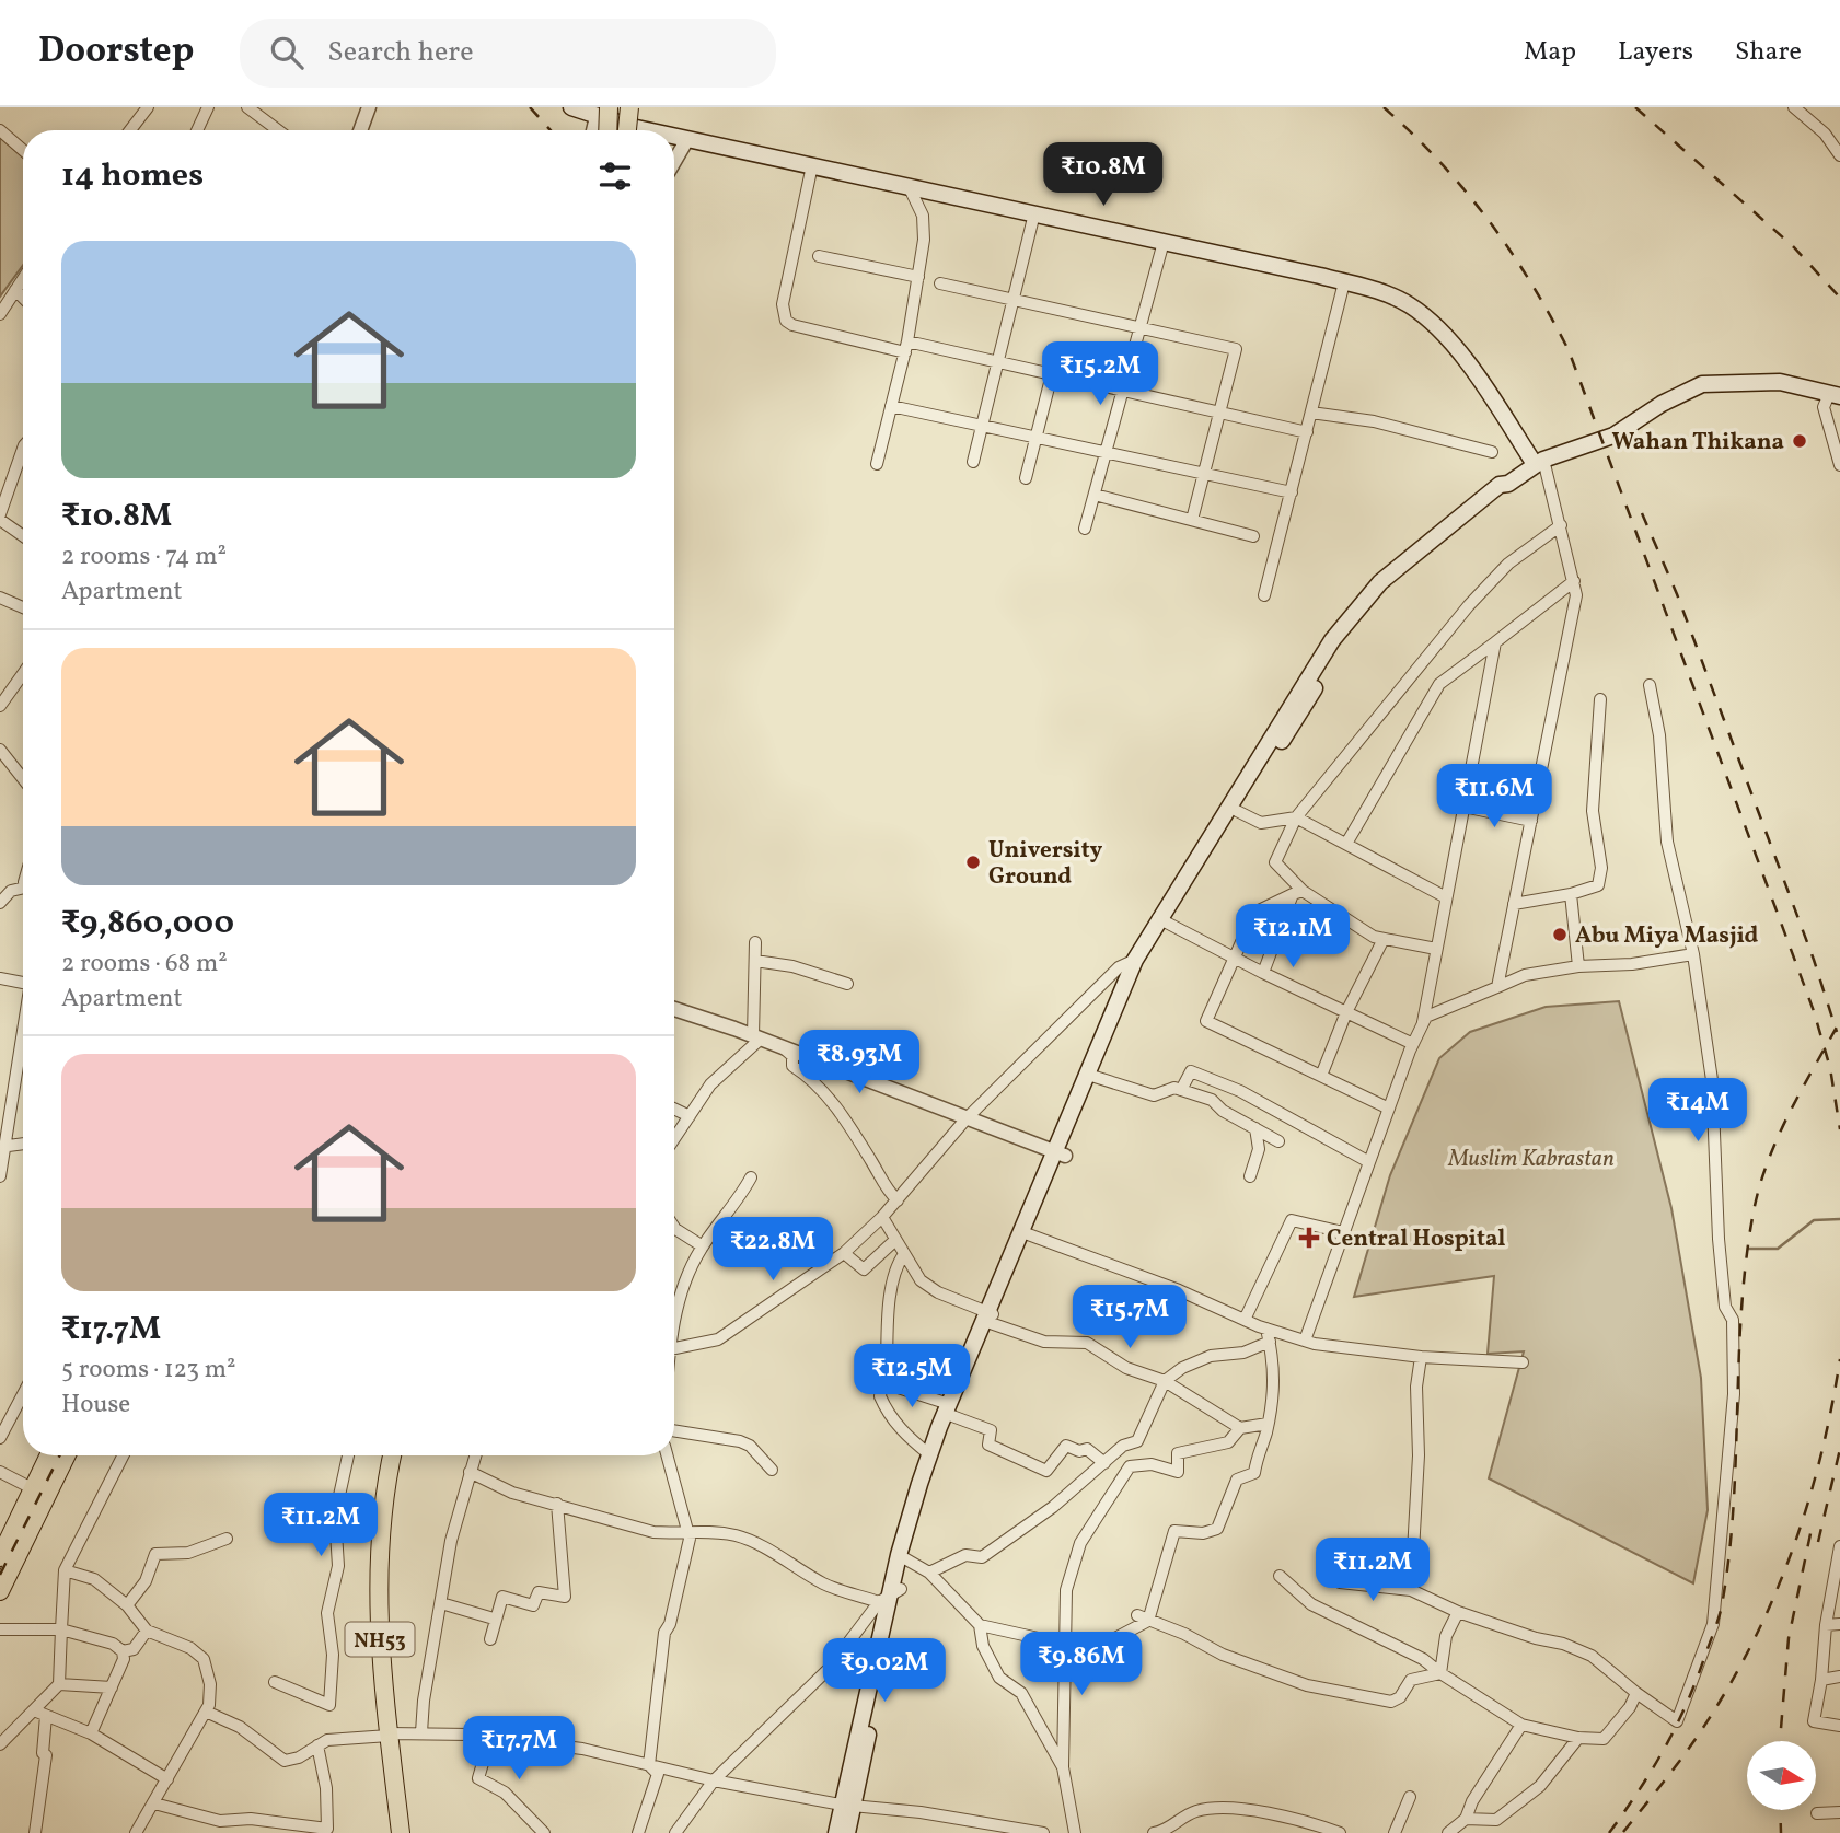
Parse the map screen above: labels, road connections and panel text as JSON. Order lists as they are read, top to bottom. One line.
{"streets":{"main road":["NH53"]},"parks":["Muslim Kabrastan"],"places":{"other":["Wahan Thikana","University Ground","Abu Miya Masjid"],"health":["Central Hospital"]},"north":"right","page":{"header":"Doorstep","search":"Search here","nav":["Map","Layers","Share"],"heading":"14 homes","price":["₹10.8M","₹15.2M","₹11.6M","₹12.1M","₹8.93M","₹14M","₹22.8M","₹15.7M","₹12.5M","₹11.2M","₹11.2M","₹9.86M","₹9.02M","₹17.7M"],"list":[{"name":"₹10.8M","note":"2 rooms · 74 m² · Apartment"},{"name":"₹9,860,000","note":"2 rooms · 68 m² · Apartment"},{"name":"₹17.7M","note":"5 rooms · 123 m² · House"}]}}
